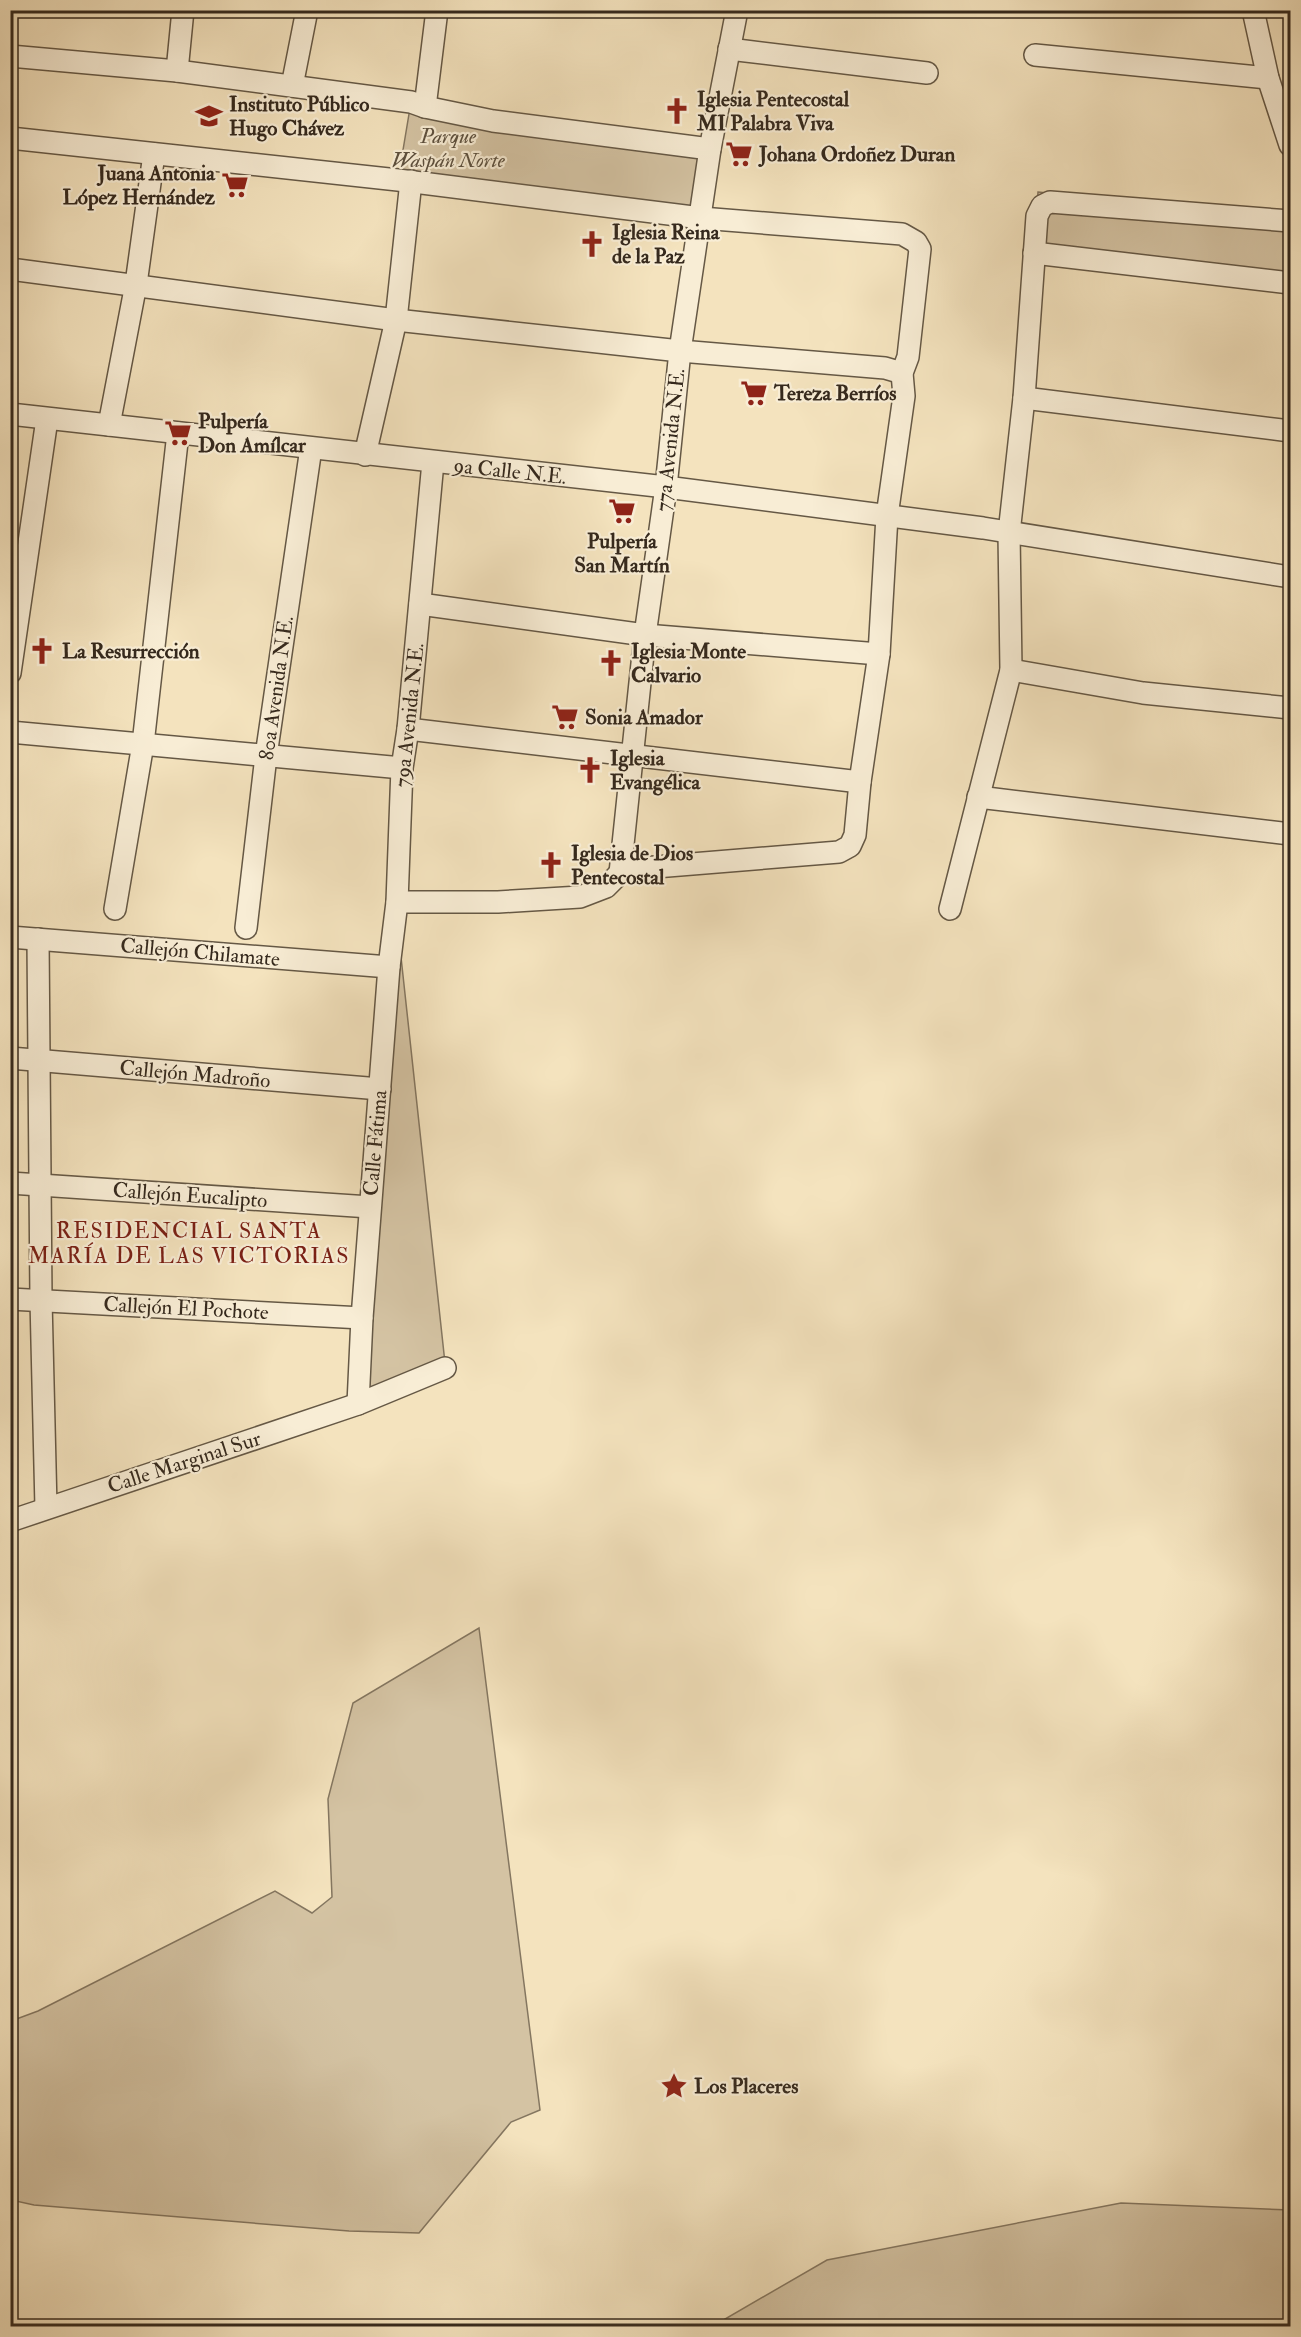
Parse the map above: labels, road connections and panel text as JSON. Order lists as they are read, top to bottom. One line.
{"streets":{"street":["77a Avenida N.E.","9a Calle N.E.","80a Avenida N.E.","79a Avenida N.E.","Callejón Chilamate","Callejón Madroño","Calle Fátima","Callejón Eucalipto","Callejón El Pochote","Calle Marginal Sur"]},"crossings":[["77a Avenida N.E.","9a Calle N.E."],["9a Calle N.E.","80a Avenida N.E."],["9a Calle N.E.","79a Avenida N.E."],["79a Avenida N.E.","Callejón Chilamate"],["79a Avenida N.E.","Calle Fátima"],["Callejón Chilamate","Calle Fátima"],["Callejón Madroño","Calle Fátima"],["Calle Fátima","Callejón Eucalipto"],["Calle Fátima","Callejón El Pochote"],["Calle Fátima","Calle Marginal Sur"]],"districts":["RESIDENCIAL SANTA MARÍA DE LAS VICTORIAS"],"parks":["Parque Waspán Norte"],"places":{"church":["Iglesia Pentecostal MI Palabra Viva","Iglesia Reina de la Paz","La Resurrección","Iglesia Monte Calvario","Iglesia Evangélica","Iglesia de Dios Pentecostal"],"school or university":["Instituto Público Hugo Chávez"],"supermarket":["Johana Ordoñez Duran","Juana Antonia López Hernández","Tereza Berríos","Pulpería Don Amílcar","Pulpería San Martín","Sonia Amador"],"place":["Los Placeres"]}}
